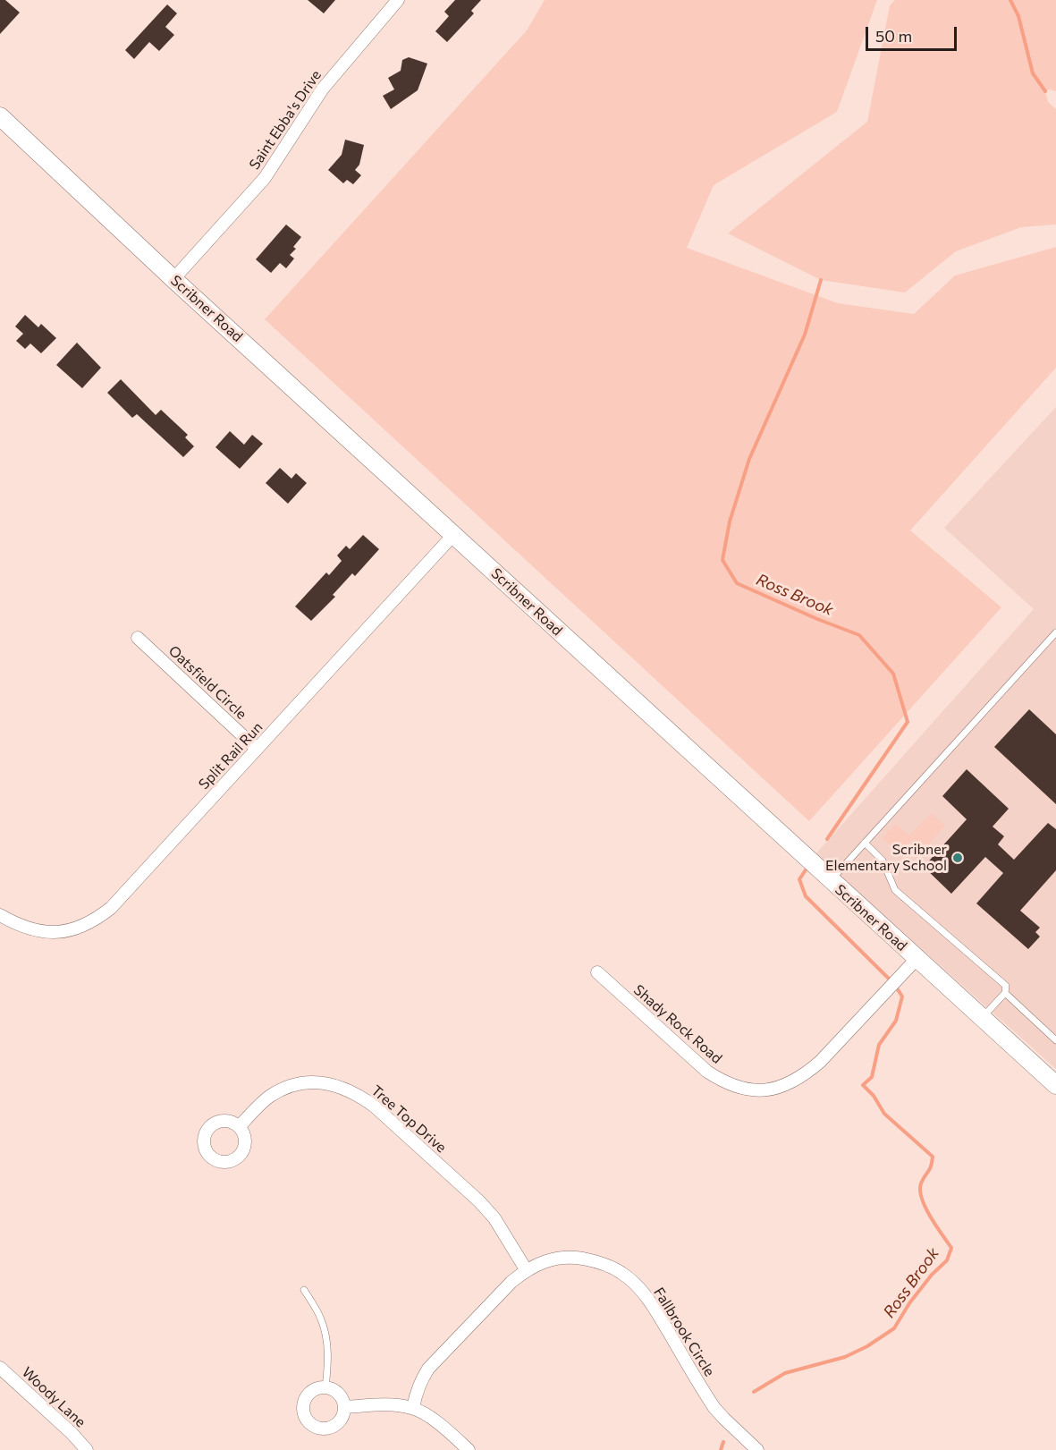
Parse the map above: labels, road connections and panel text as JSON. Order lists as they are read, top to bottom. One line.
{"streets":{"street":["Saint Ebba's Drive","Scribner Road","Oatsfield Circle","Split Rail Run","Shady Rock Road","Tree Top Drive","Fallbrook Circle","Woody Lane"]},"crossings":[["Saint Ebba's Drive","Scribner Road"],["Scribner Road","Split Rail Run"],["Scribner Road","Shady Rock Road"],["Oatsfield Circle","Split Rail Run"],["Tree Top Drive","Fallbrook Circle"]],"water":["Ross Brook"],"places":["Scribner Elementary School"],"scale_bar":"50 m"}
